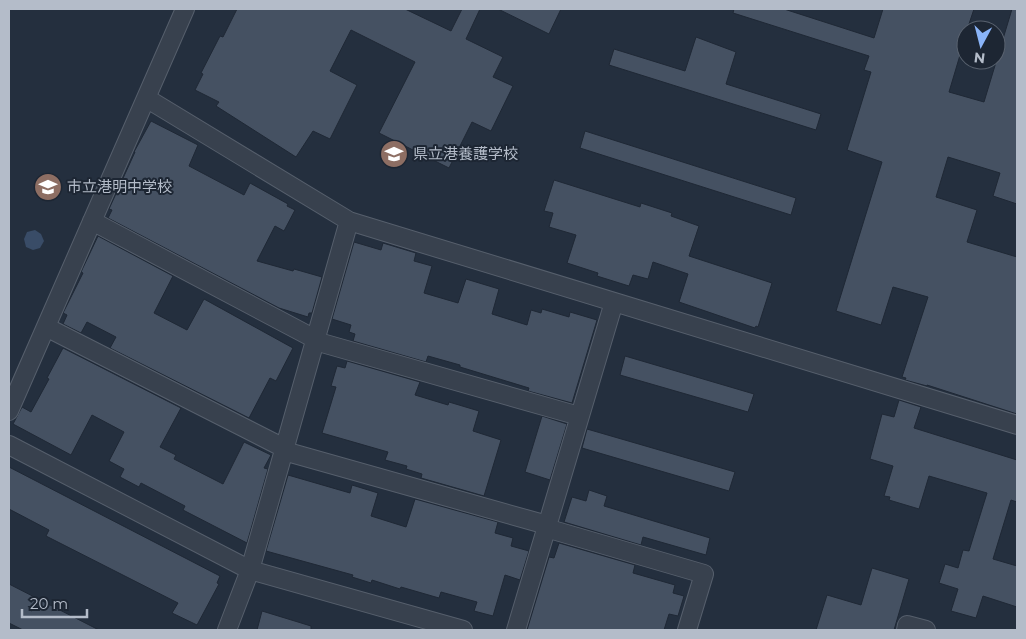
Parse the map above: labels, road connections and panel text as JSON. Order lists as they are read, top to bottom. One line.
{"places":{"school or university":["県立港養護学校","市立港明中学校"]},"scale_bar":"20 m","north":"bottom"}
